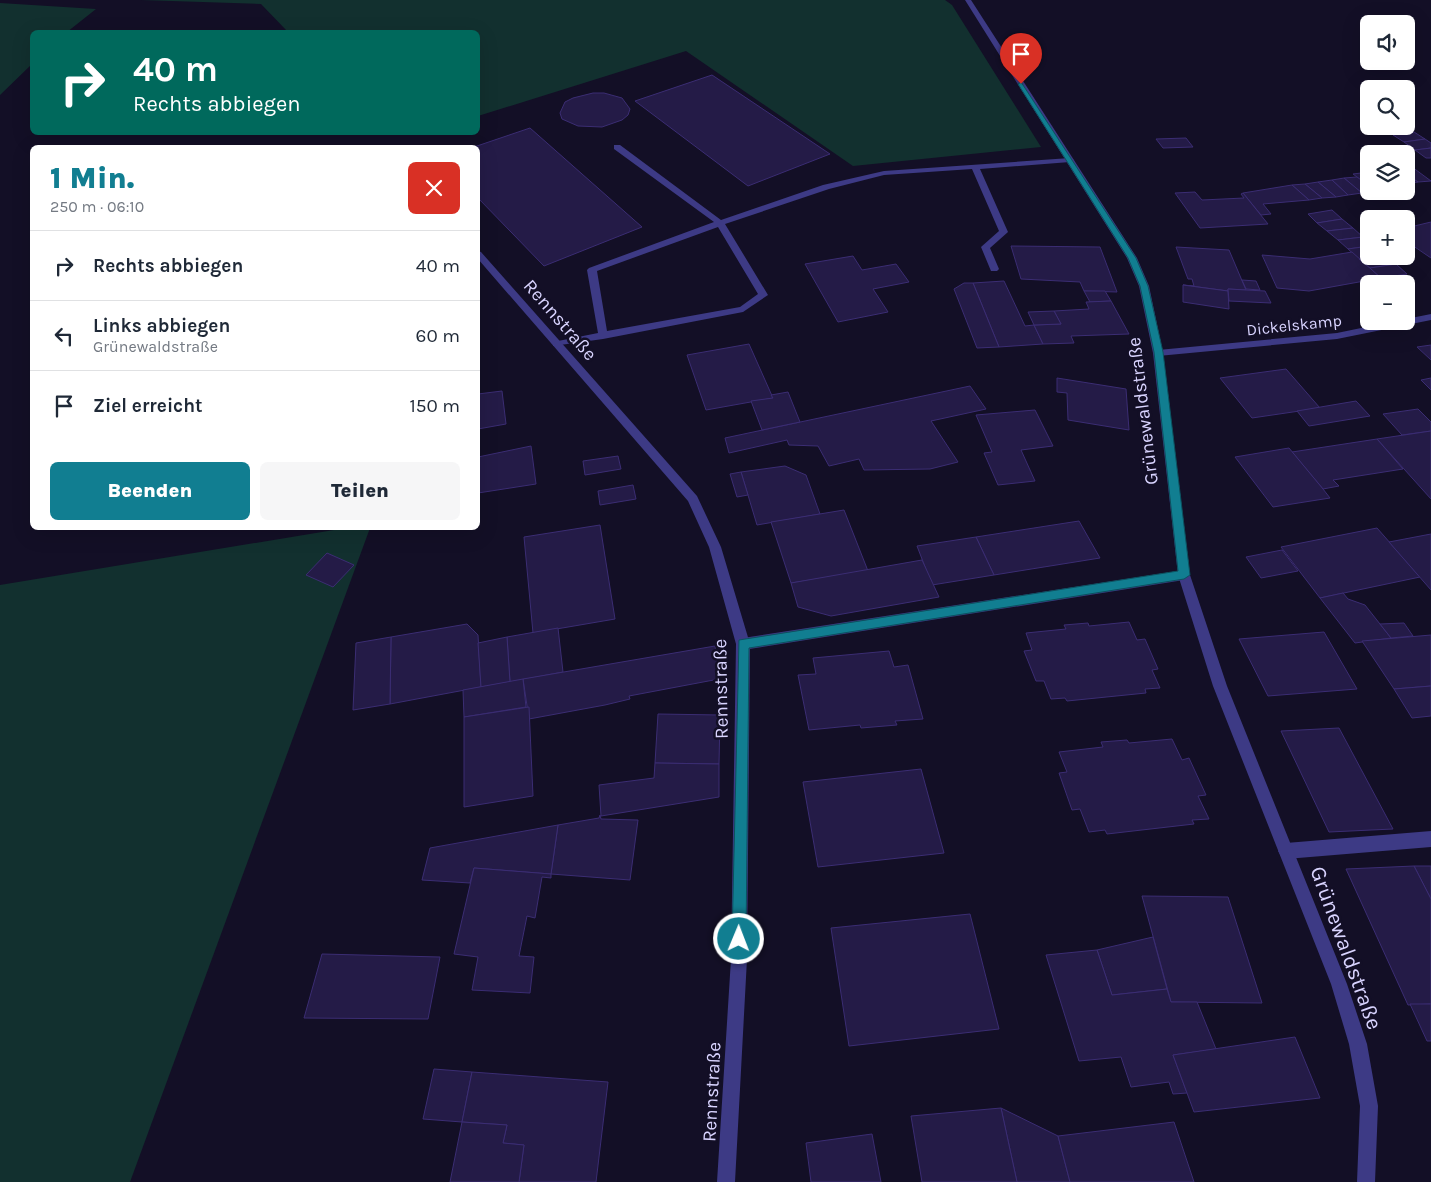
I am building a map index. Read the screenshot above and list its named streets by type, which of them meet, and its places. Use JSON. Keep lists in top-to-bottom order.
{
  "streets": {
    "street": ["Rennstraße", "Dickelskamp", "Grünewaldstraße"]
  },
  "crossings": [
    ["Dickelskamp", "Grünewaldstraße"]
  ],
  "page": {
    "map_buttons": ["+", "−"],
    "turn": ["40 m", "Rechts abbiegen"],
    "heading": ["1 Min.", "250 m · 06:10"],
    "list": [
      {
        "name": "Rechts abbiegen",
        "value": "40 m"
      },
      {
        "name": "Links abbiegen",
        "note": "Grünewaldstraße",
        "value": "60 m"
      },
      {
        "name": "Ziel erreicht",
        "value": "150 m"
      }
    ],
    "buttons": ["Beenden", "Teilen"]
  }
}
